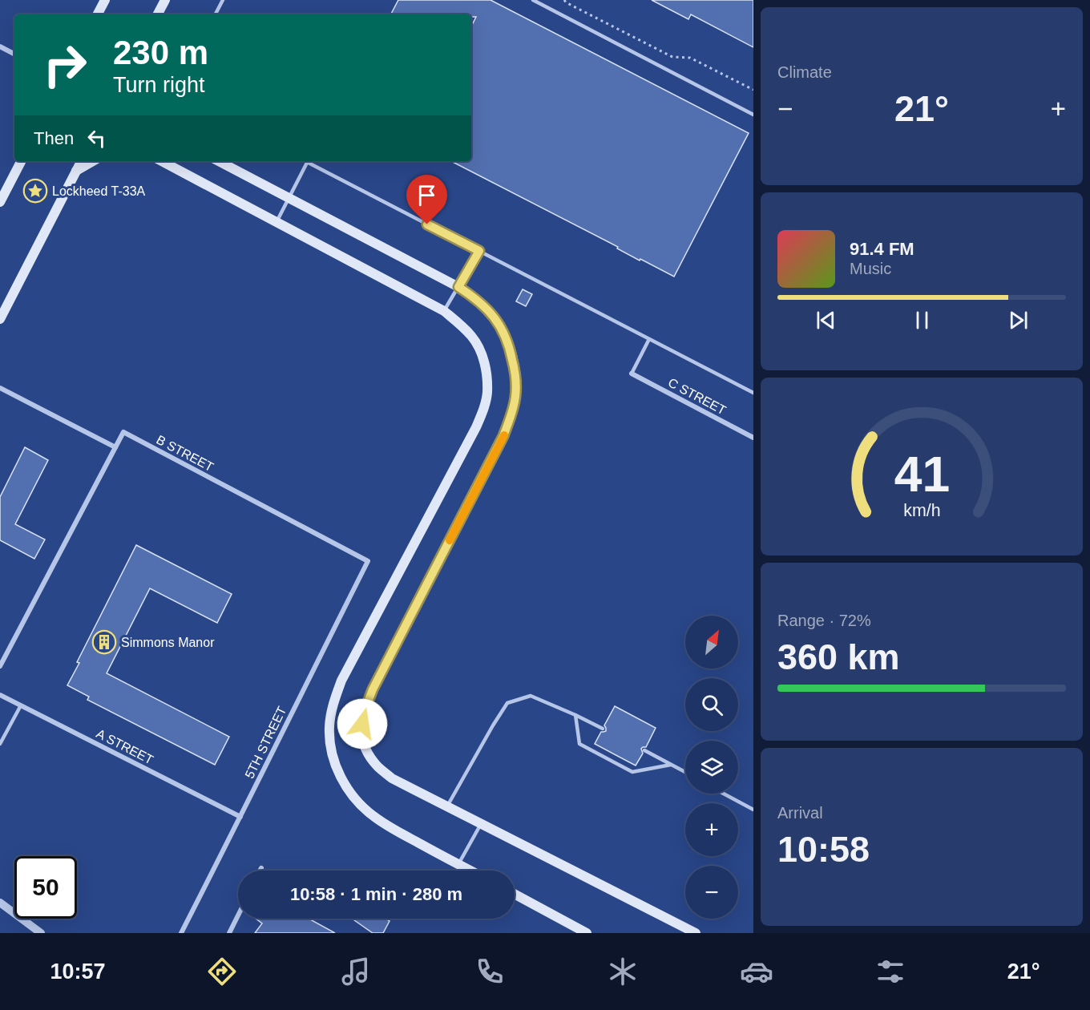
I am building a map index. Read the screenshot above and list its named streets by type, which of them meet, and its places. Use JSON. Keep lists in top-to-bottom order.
{
  "streets": {
    "street": [
      "C STREET",
      "B STREET",
      "5TH STREET",
      "A STREET"
    ]
  },
  "crossings": [
    ["B STREET", "5TH STREET"],
    ["5TH STREET", "A STREET"]
  ],
  "places": {
    "place": ["Lockheed T-33A"],
    "building": ["Simmons Manor"]
  },
  "north": "top right",
  "page": {
    "tile": [
      "Climate",
      ["Range · 72%", "360 km"],
      ["Arrival", "10:58"]
    ],
    "turn": ["230 m", "Turn right"],
    "heat": ["−", "21°", "+"],
    "then": "Then",
    "song": ["91.4 FM", "Music"],
    "map_buttons": ["+", "−"],
    "limit": "50",
    "trip": "10:58 · 1 min · 280 m",
    "tabs": ["10:57", "21°"],
    "gauge": ["41", "km/h"]
  }
}
